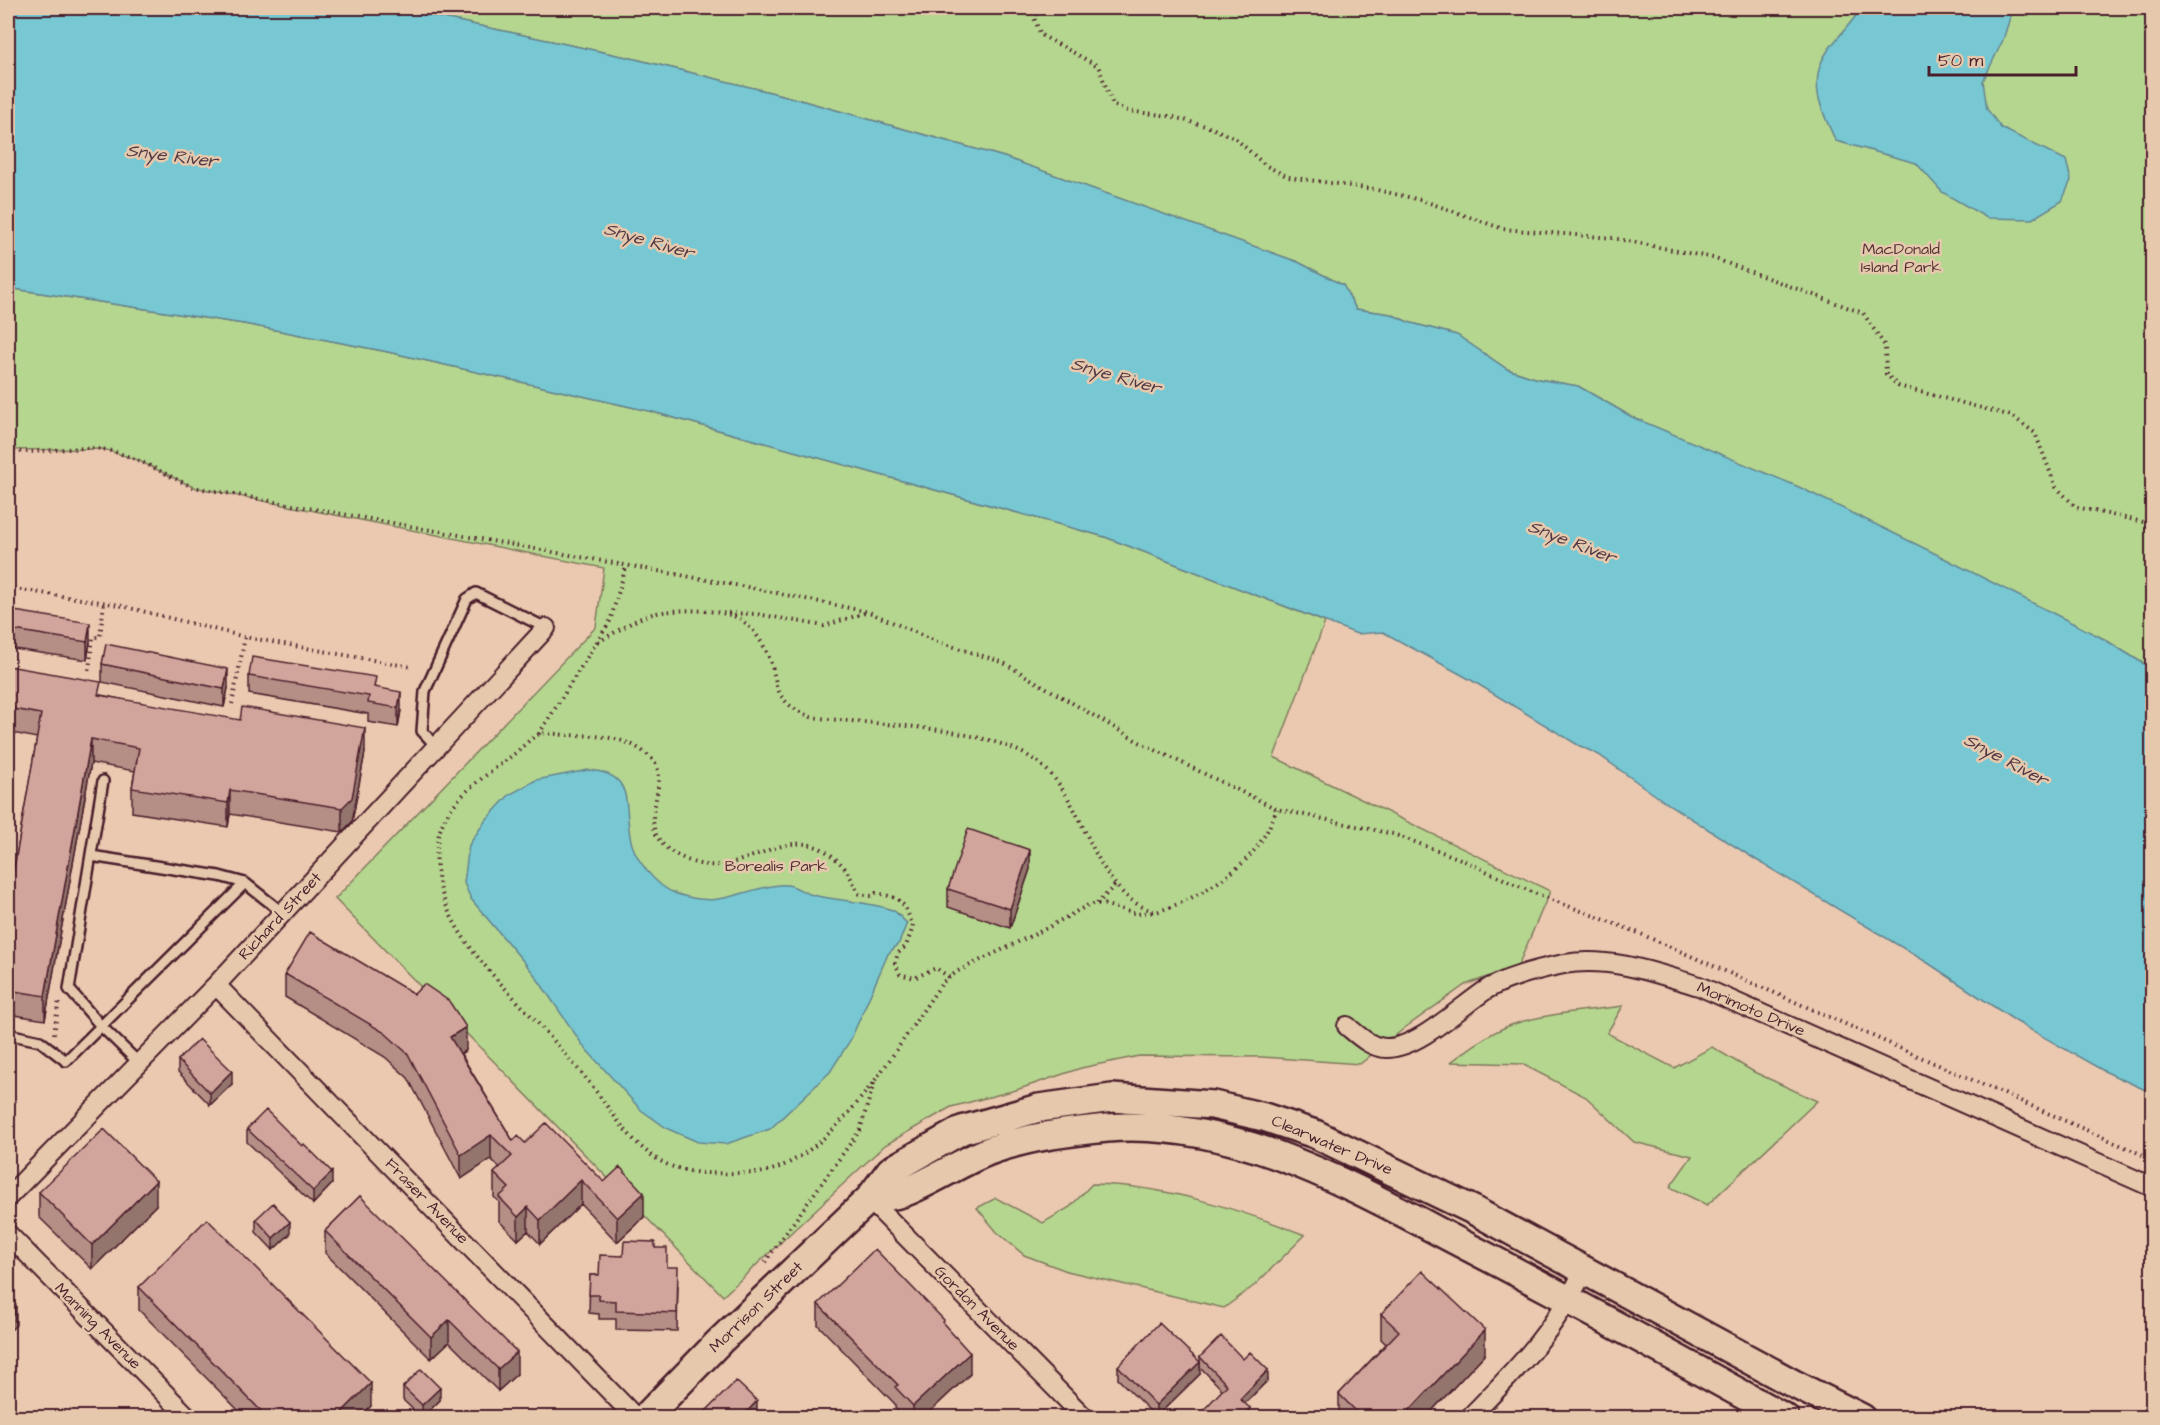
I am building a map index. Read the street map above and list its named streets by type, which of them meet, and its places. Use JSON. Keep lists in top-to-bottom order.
{
  "streets": {
    "main road": ["Clearwater Drive", "Morrison Street"],
    "street": [
      "Richard Street",
      "Morimoto Drive",
      "Fraser Avenue",
      "Gordon Avenue",
      "Manning Avenue"
    ]
  },
  "crossings": [
    ["Richard Street", "Fraser Avenue"],
    ["Clearwater Drive", "Morrison Street"],
    ["Clearwater Drive", "Gordon Avenue"],
    ["Morrison Street", "Gordon Avenue"]
  ],
  "water": ["Snye River"],
  "parks": ["MacDonald Island Park", "Borealis Park"],
  "scale_bar": "50 m"
}
